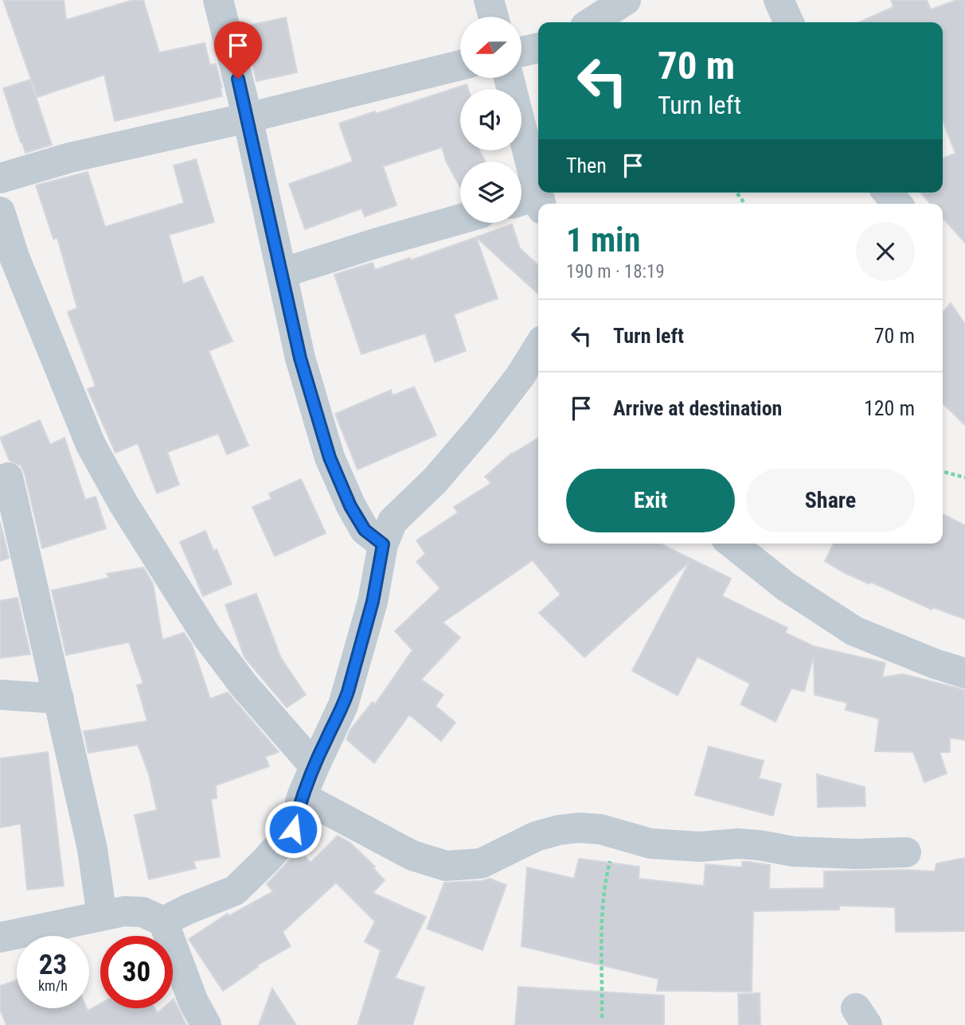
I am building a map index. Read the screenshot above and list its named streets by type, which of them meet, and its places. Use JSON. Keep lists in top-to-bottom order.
{
  "north": "left",
  "page": {
    "turn": ["70 m", "Turn left"],
    "then": "Then",
    "heading": ["1 min", "190 m · 18:19"],
    "list": [
      {
        "name": "Turn left",
        "value": "70 m"
      },
      {
        "name": "Arrive at destination",
        "value": "120 m"
      }
    ],
    "buttons": ["Exit", "Share"],
    "speed": "23 km/h",
    "limit": "30"
  }
}
